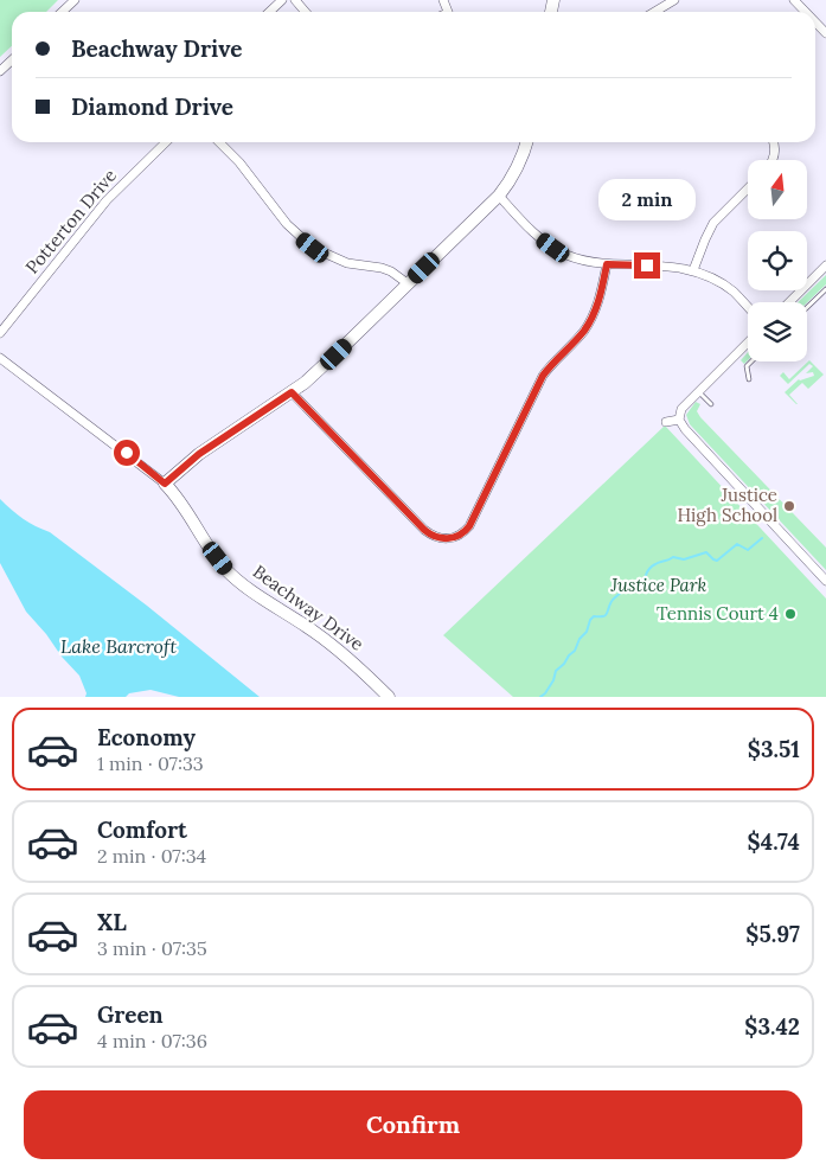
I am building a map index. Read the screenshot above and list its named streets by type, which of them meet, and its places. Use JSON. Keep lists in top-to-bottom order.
{
  "streets": {
    "street": ["Potterton Drive", "Beachway Drive"]
  },
  "water": ["Lake Barcroft"],
  "parks": ["Justice Park"],
  "places": ["Justice High School", "Tennis Court 4"],
  "north": "top",
  "page": {
    "banner": ["Beachway Drive", "Diamond Drive"],
    "bubble": "2 min",
    "list": [
      {
        "name": "Economy",
        "note": "1 min · 07:33",
        "value": "$3.51"
      },
      {
        "name": "Comfort",
        "note": "2 min · 07:34",
        "value": "$4.74"
      },
      {
        "name": "XL",
        "note": "3 min · 07:35",
        "value": "$5.97"
      },
      {
        "name": "Green",
        "note": "4 min · 07:36",
        "value": "$3.42"
      }
    ],
    "buttons": "Confirm"
  }
}
